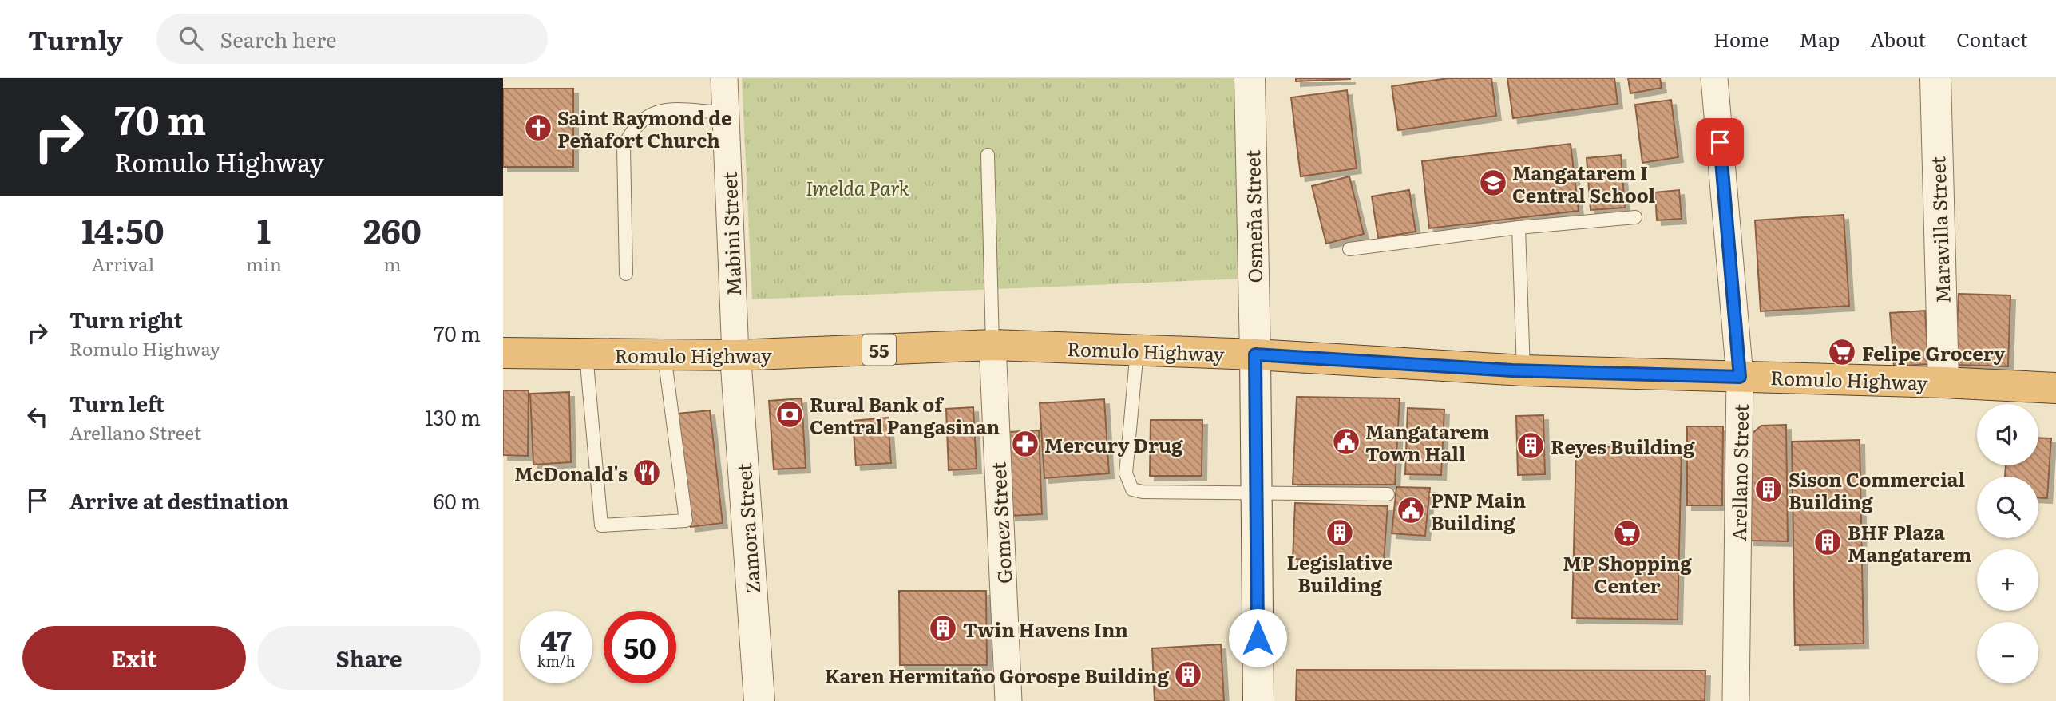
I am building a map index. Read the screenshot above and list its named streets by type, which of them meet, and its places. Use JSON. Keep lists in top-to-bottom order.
{
  "streets": {
    "highway": ["55", "Romulo Highway"],
    "street": [
      "Osmeña Street",
      "Maravilla Street",
      "Mabini Street",
      "Arellano Street",
      "Gomez Street",
      "Zamora Street"
    ]
  },
  "crossings": [
    ["Osmeña Street", "Romulo Highway"],
    ["Maravilla Street", "Romulo Highway"],
    ["Mabini Street", "Romulo Highway"],
    ["Mabini Street", "Zamora Street"],
    ["Romulo Highway", "Arellano Street"],
    ["Romulo Highway", "Gomez Street"],
    ["Romulo Highway", "Zamora Street"]
  ],
  "parks": ["Imelda Park"],
  "places": {
    "church": ["Saint Raymond de Peñafort Church"],
    "school or university": ["Mangatarem I Central School"],
    "supermarket": ["Felipe Grocery", "MP Shopping Center"],
    "bank": ["Rural Bank of Central Pangasinan"],
    "public building": ["Mangatarem Town Hall", "PNP Main Building"],
    "pharmacy": ["Mercury Drug"],
    "building": [
      "Reyes Building",
      "Sison Commercial Building",
      "Legislative Building",
      "BHF Plaza Mangatarem",
      "Twin Havens Inn",
      "Karen Hermitaño Gorospe Building"
    ],
    "restaurant": ["McDonald's"]
  },
  "page": {
    "header": "Turnly",
    "search": "Search here",
    "nav": [
      "Home",
      "Map",
      "About",
      "Contact"
    ],
    "turn": ["70 m", "Romulo Highway"],
    "eta": [
      "14:50",
      "Arrival",
      "1",
      "min",
      "260",
      "m"
    ],
    "list": [
      {
        "name": "Turn right",
        "note": "Romulo Highway",
        "value": "70 m"
      },
      {
        "name": "Turn left",
        "note": "Arellano Street",
        "value": "130 m"
      },
      {
        "name": "Arrive at destination",
        "value": "60 m"
      }
    ],
    "map_buttons": ["+", "−"],
    "speed": "47 km/h",
    "limit": "50",
    "buttons": ["Exit", "Share"]
  }
}
